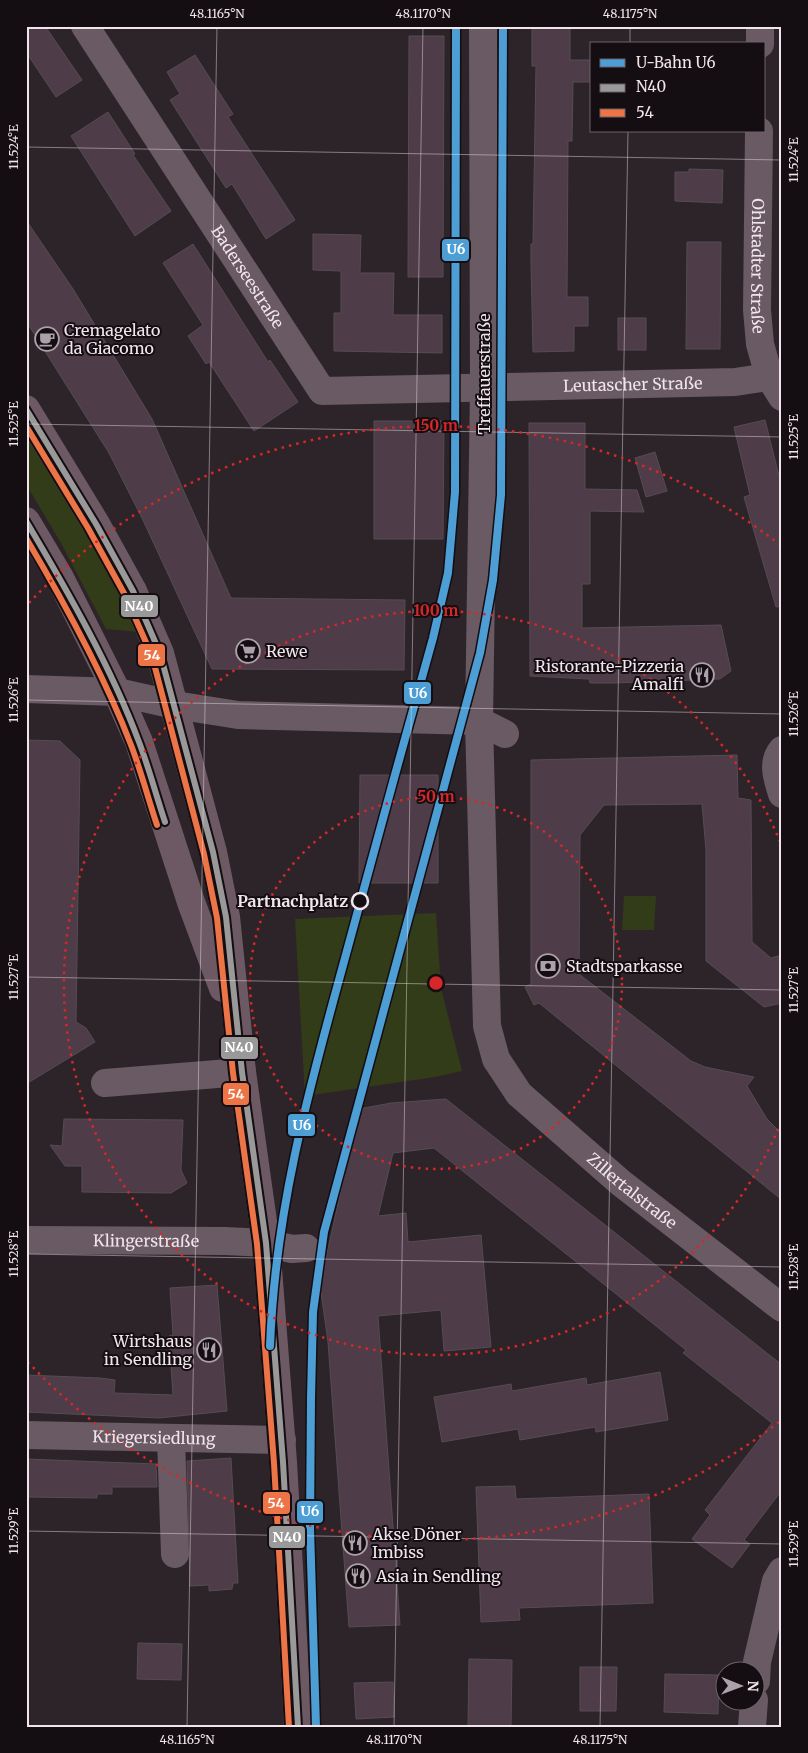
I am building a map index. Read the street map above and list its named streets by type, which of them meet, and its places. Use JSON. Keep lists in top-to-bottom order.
{
  "streets": {
    "street": [
      "Ohlstadter Straße",
      "Baderseestraße",
      "Treffauerstraße",
      "Leutascher Straße",
      "Zillertalstraße",
      "Klingerstraße",
      "Kriegersiedlung"
    ]
  },
  "crossings": [
    ["Ohlstadter Straße", "Leutascher Straße"],
    ["Baderseestraße", "Treffauerstraße"],
    ["Baderseestraße", "Leutascher Straße"],
    ["Treffauerstraße", "Leutascher Straße"],
    ["Treffauerstraße", "Zillertalstraße"]
  ],
  "places": {
    "cafe": ["Cremagelato da Giacomo"],
    "supermarket": ["Rewe"],
    "restaurant": [
      "Ristorante-Pizzeria Amalfi",
      "Wirtshaus in Sendling",
      "Akse Döner Imbiss",
      "Asia in Sendling"
    ],
    "other": ["Partnachplatz"],
    "bank": ["Stadtsparkasse"]
  },
  "lines": ["metro line U6", "transit line N40", "transit line 54"],
  "legend": ["U-Bahn U6", "N40", "54"],
  "north": "right",
  "coordinates": [
    "48.1165°N",
    "48.1170°N",
    "48.1175°N",
    "11.524°E",
    "11.525°E",
    "11.526°E",
    "11.527°E",
    "11.528°E",
    "11.529°E"
  ],
  "rings": ["150 m", "100 m", "50 m"]
}
